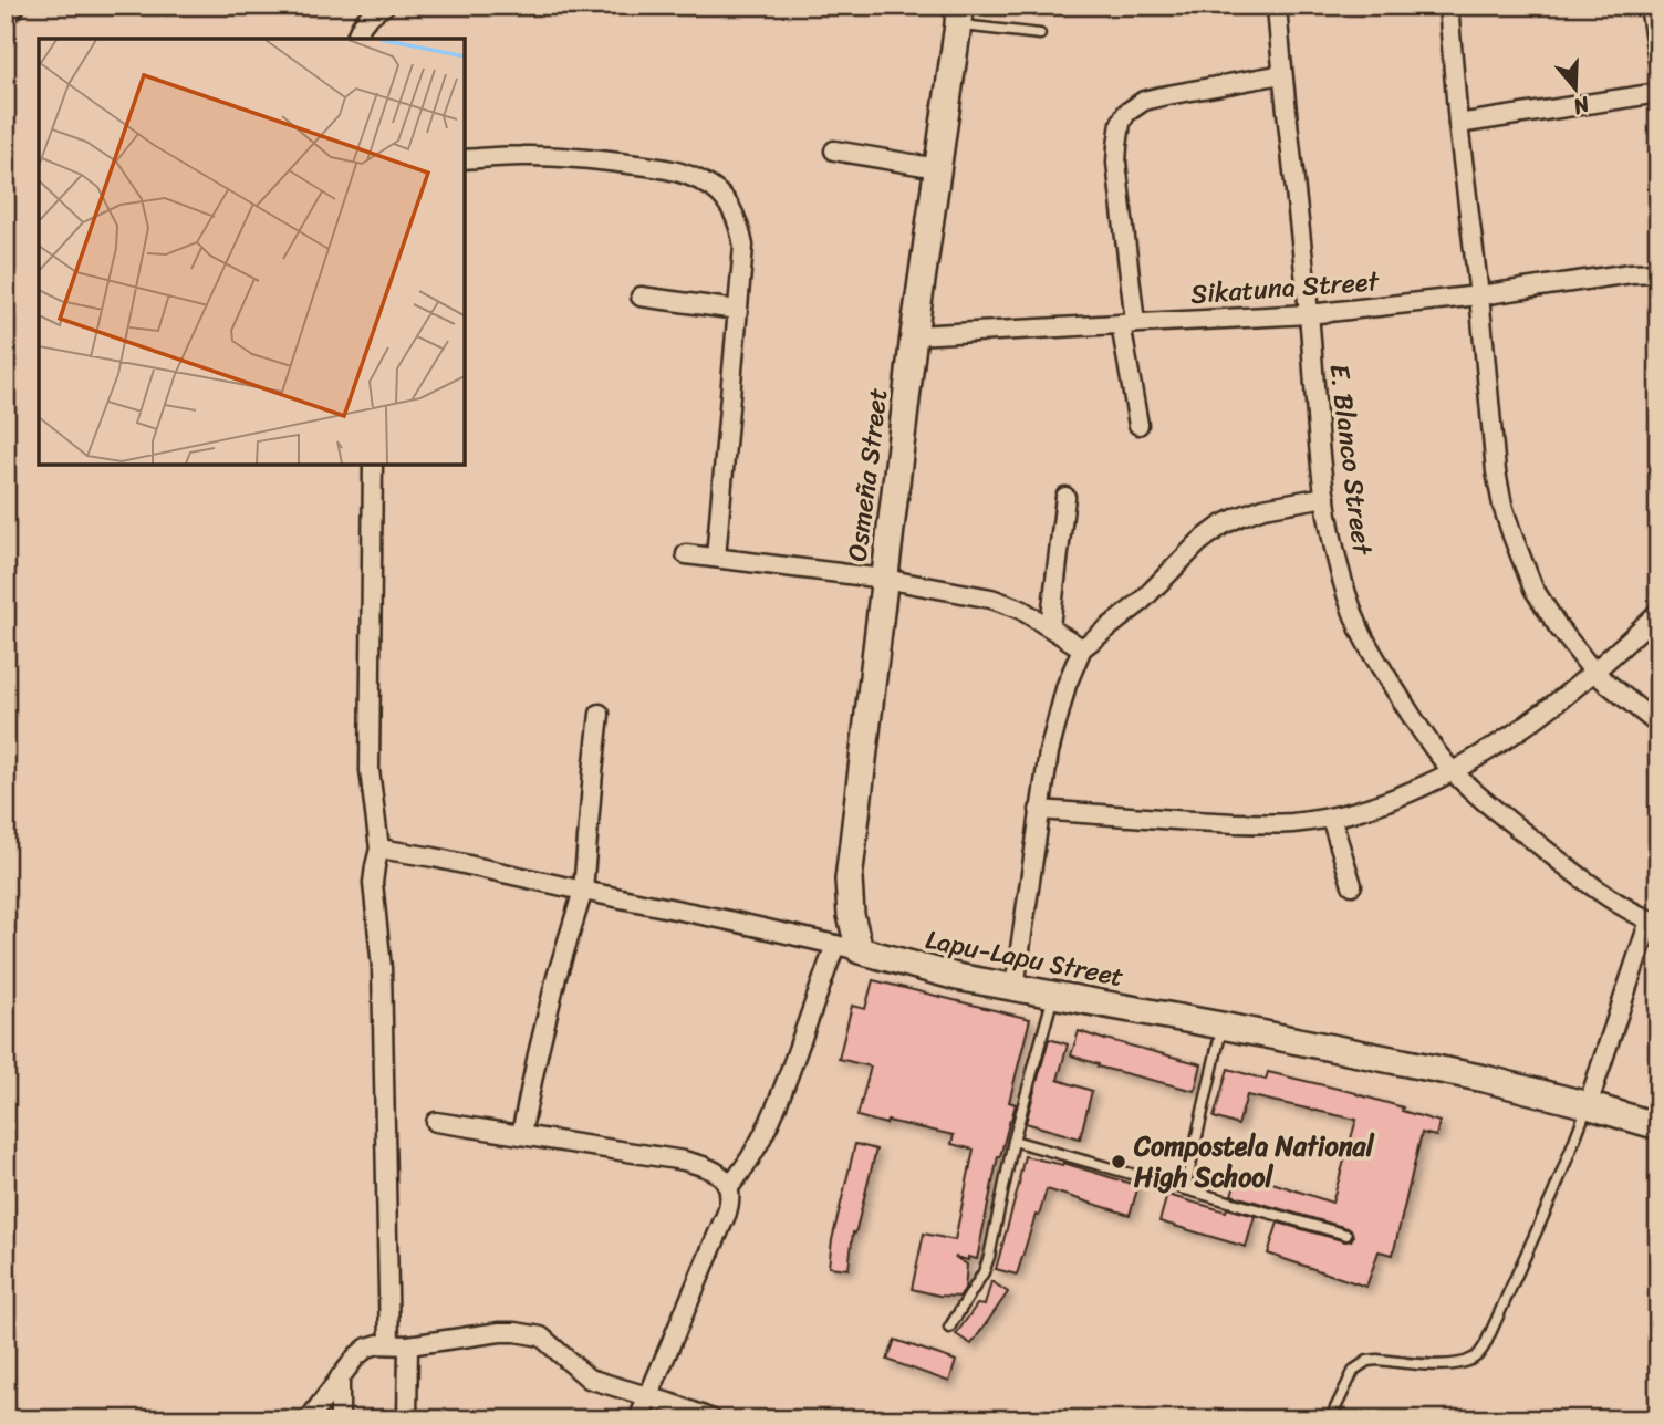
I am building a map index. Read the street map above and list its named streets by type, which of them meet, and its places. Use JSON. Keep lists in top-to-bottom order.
{
  "streets": {
    "street": [
      "Sikatuna Street",
      "E. Blanco Street",
      "Osmeña Street",
      "Lapu-Lapu Street"
    ]
  },
  "crossings": [
    ["Sikatuna Street", "E. Blanco Street"],
    ["Sikatuna Street", "Osmeña Street"],
    ["Osmeña Street", "Lapu-Lapu Street"]
  ],
  "places": ["Compostela National High School"],
  "north": "bottom"
}
